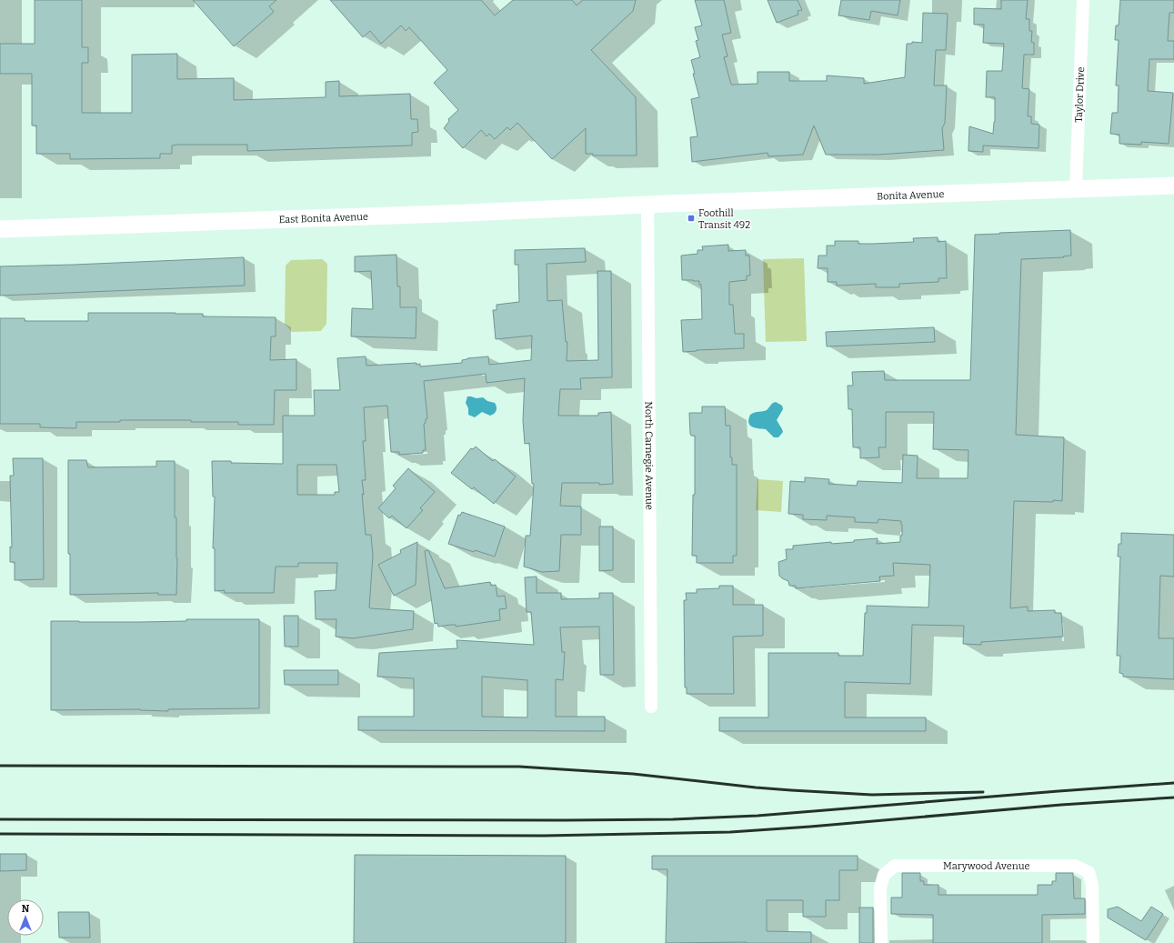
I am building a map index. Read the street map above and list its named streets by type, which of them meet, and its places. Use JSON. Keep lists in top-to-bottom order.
{
  "streets": {
    "main road": ["Bonita Avenue", "East Bonita Avenue"],
    "street": ["Taylor Drive", "North Carnegie Avenue", "Marywood Avenue"]
  },
  "crossings": [
    ["Taylor Drive", "Bonita Avenue"],
    ["Bonita Avenue", "East Bonita Avenue"],
    ["Bonita Avenue", "North Carnegie Avenue"],
    ["East Bonita Avenue", "North Carnegie Avenue"]
  ],
  "places": {
    "transit": ["Foothill Transit 492"]
  },
  "north": "top"
}
